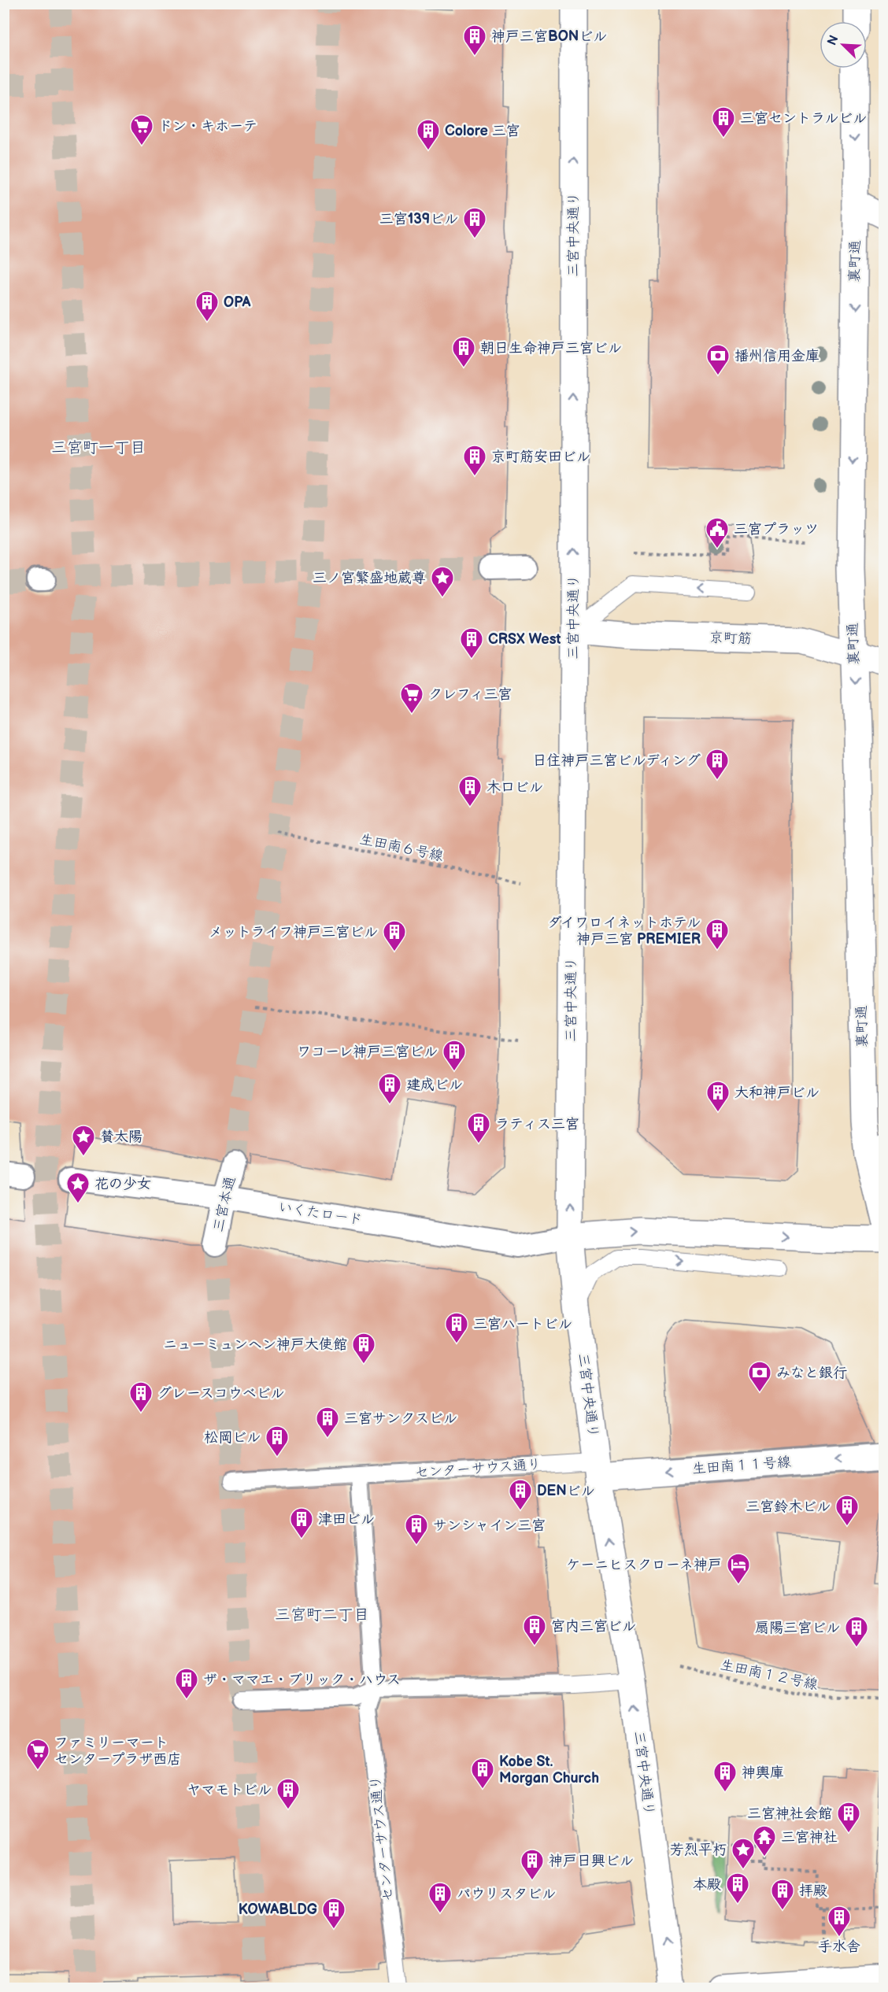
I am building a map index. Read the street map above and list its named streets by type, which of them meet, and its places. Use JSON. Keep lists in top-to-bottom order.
{
  "streets": {
    "street": [
      "三宮中央通り",
      "裏町通",
      "京町筋",
      "三宮本通",
      "いくたロード",
      "生田南１１号線"
    ],
    "lane": ["センターサウス通り"],
    "path": ["生田南６号線", "生田南１２号線"]
  },
  "crossings": [
    ["三宮中央通り", "京町筋"],
    ["三宮中央通り", "いくたロード"],
    ["三宮中央通り", "生田南１１号線"],
    ["三宮中央通り", "センターサウス通り"],
    ["裏町通", "京町筋"],
    ["三宮本通", "いくたロード"],
    ["生田南１１号線", "センターサウス通り"]
  ],
  "one_way": ["三宮中央通り", "裏町通"],
  "districts": ["三宮町一丁目", "三宮町二丁目"],
  "places": {
    "building": [
      "神戸三宮BONビル",
      "三宮セントラルビル",
      "Colore 三宮",
      "三宮139ビル",
      "OPA",
      "朝日生命神戸三宮ビル",
      "京町筋安田ビル",
      "CRSX West",
      "日住神戸三宮ビルディング",
      "木口ビル",
      "ダイワロイネットホテル 神戸三宮 PREMIER",
      "メットライフ神戸三宮ビル",
      "ワコーレ神戸三宮ビル",
      "建成ビル",
      "大和神戸ビル",
      "ラティス三宮",
      "三宮ハートビル",
      "ニューミュンヘン神戸大使館",
      "グレースコウベビル",
      "三宮サンクスビル",
      "松岡ビル",
      "DENビル",
      "三宮鈴木ビル",
      "津田ビル",
      "サンシャイン三宮",
      "宮内三宮ビル",
      "扇陽三宮ビル",
      "ザ・ママエ・ブリック・ハウス",
      "Kobe St. Morgan Church",
      "神輿庫",
      "ヤマモトビル",
      "三宮神社会館",
      "神戸日興ビル",
      "本殿",
      "拝殿",
      "パウリスタビル",
      "KOWABLDG",
      "手水舎"
    ],
    "supermarket": ["ドン・キホーテ", "クレフィ三宮", "ファミリーマート センタープラザ西店"],
    "bank": ["播州信用金庫", "みなと銀行"],
    "public building": ["三宮プラッツ"],
    "place": [
      "三ノ宮繁盛地蔵尊",
      "賛太陽",
      "花の少女",
      "芳烈平朽"
    ],
    "hotel": ["ケーニヒスクローネ神戸"],
    "temple": ["三宮神社"]
  },
  "north": "top left"
}
